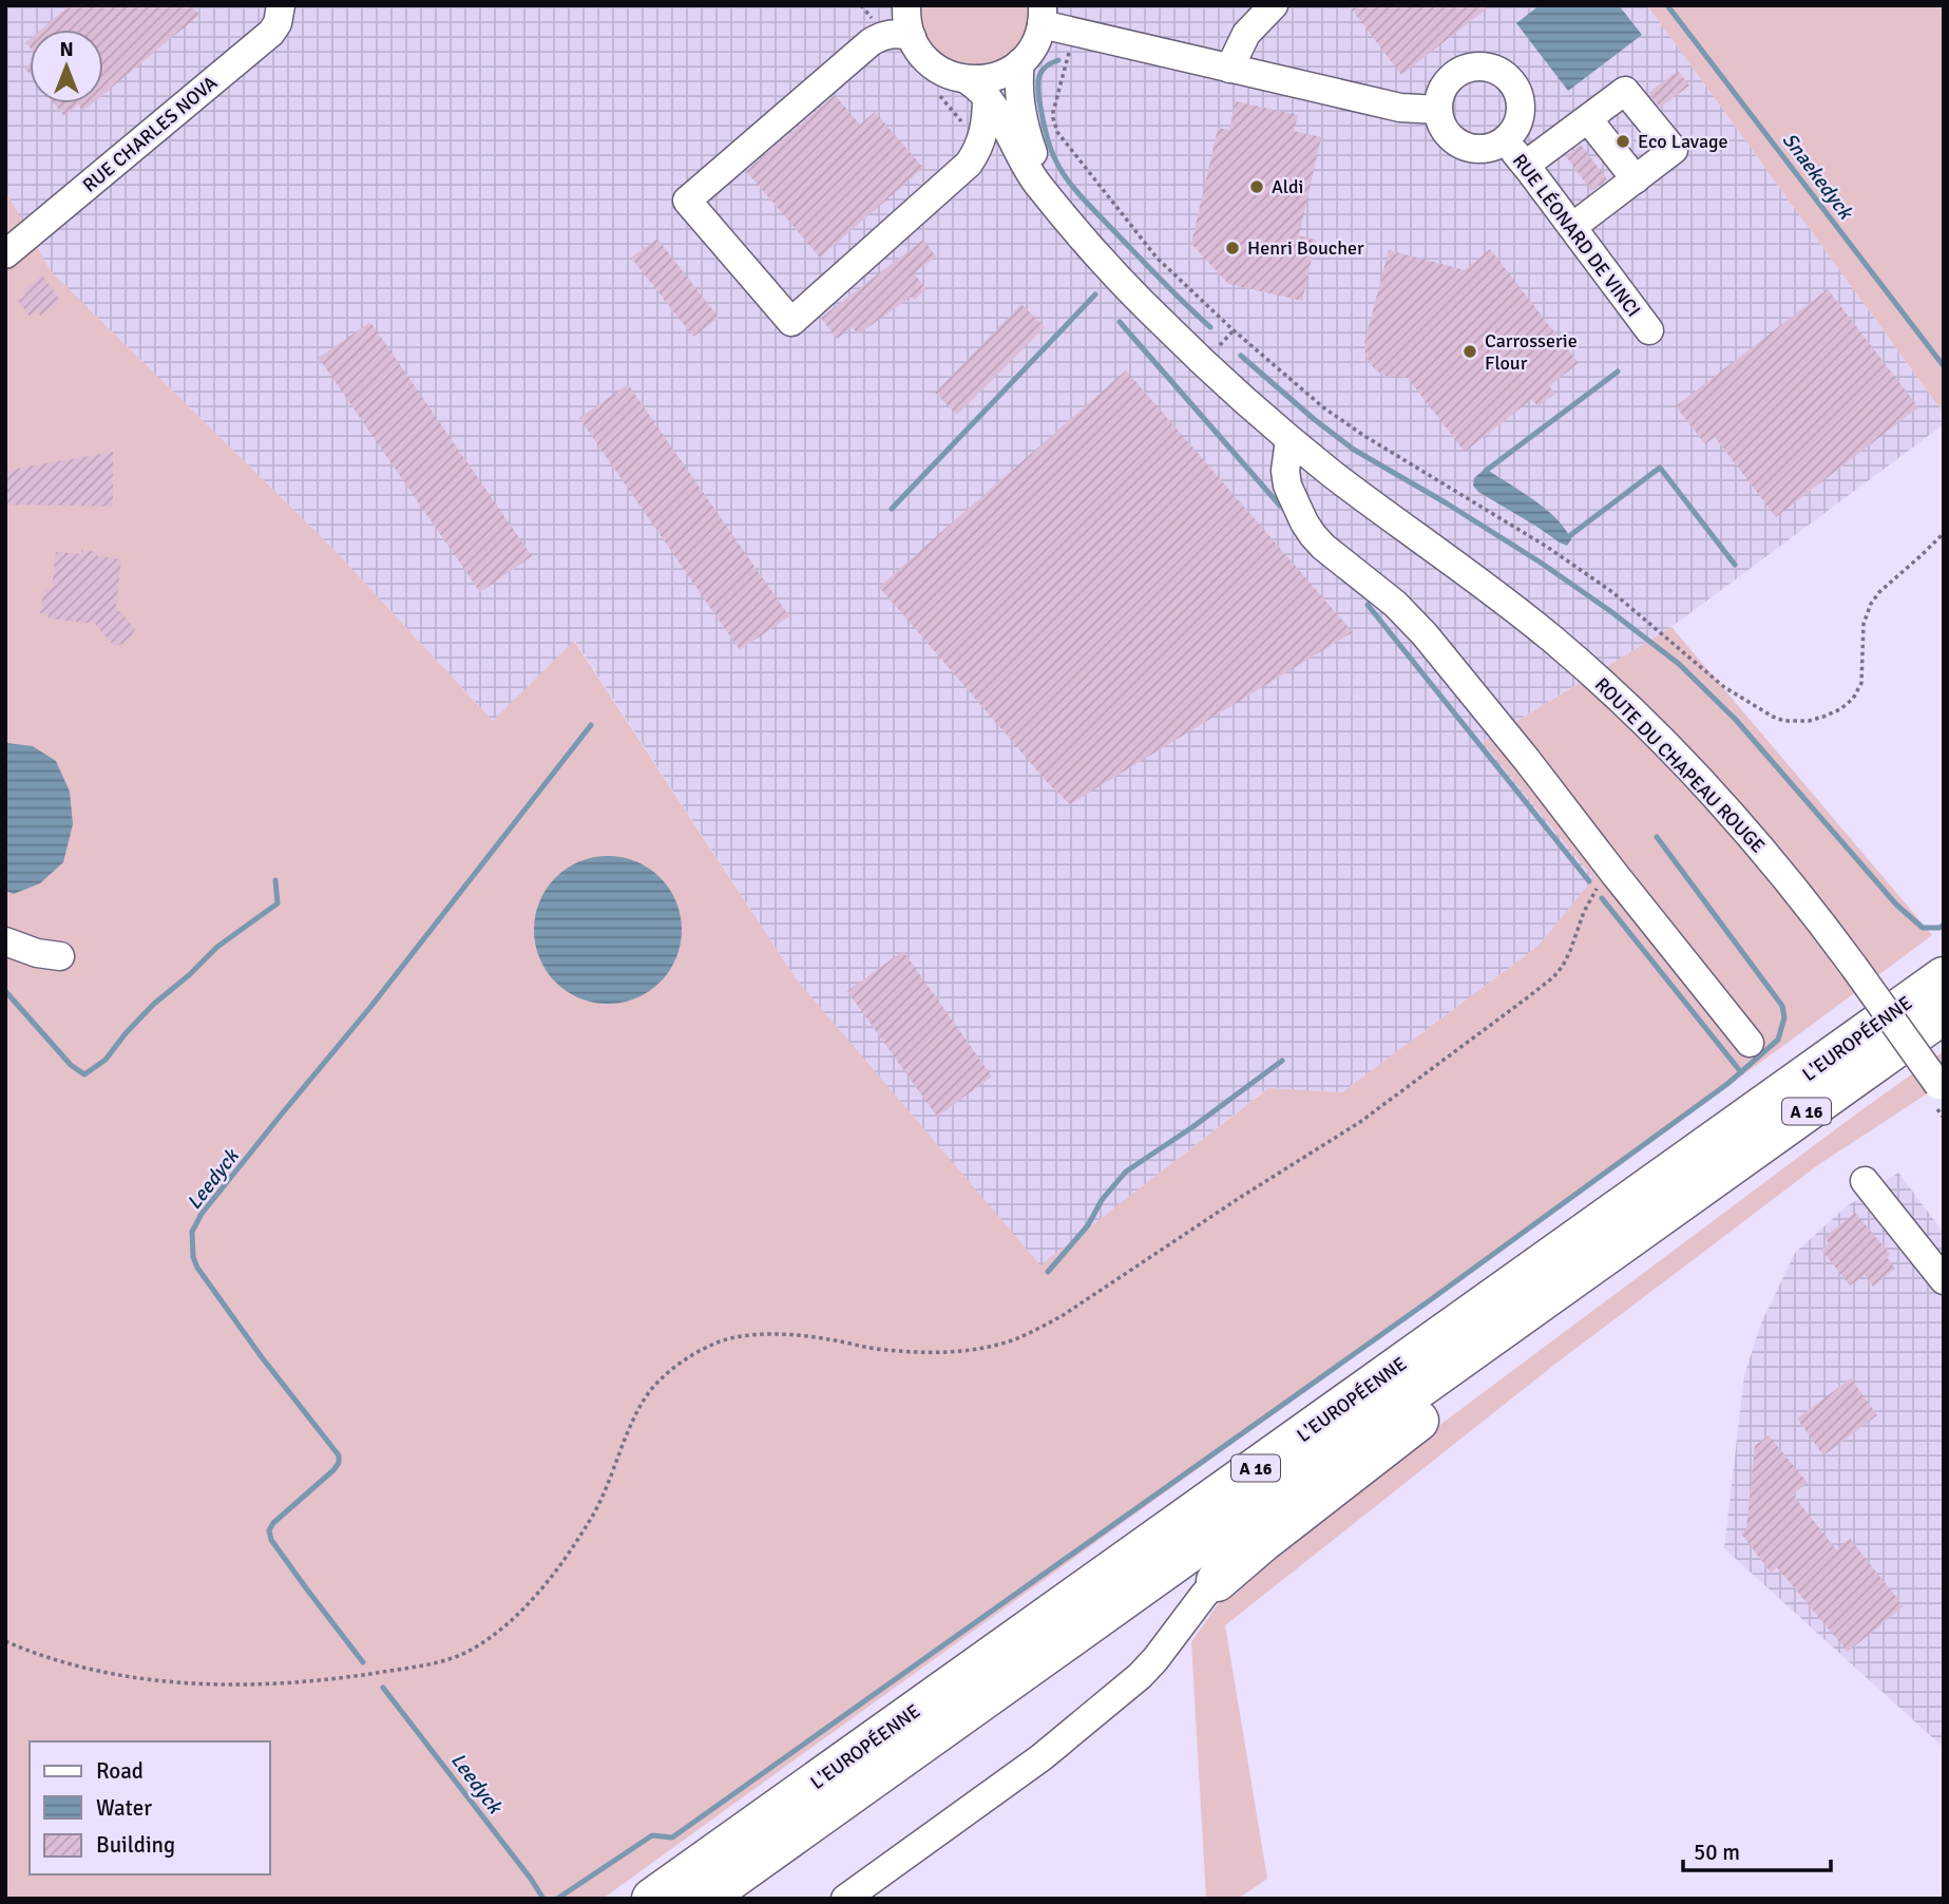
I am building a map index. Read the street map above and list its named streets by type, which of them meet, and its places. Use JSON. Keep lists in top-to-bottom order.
{
  "streets": {
    "highway": ["L'EUROPÉENNE", "A 16"],
    "street": ["RUE CHARLES NOVA", "RUE LÉONARD DE VINCI", "ROUTE DU CHAPEAU ROUGE"]
  },
  "water": ["Snaekedyck", "Leedyck"],
  "places": [
    "Eco Lavage",
    "Aldi",
    "Henri Boucher",
    "Carrosserie Flour"
  ],
  "legend": ["Road", "Water", "Building"],
  "scale_bar": "50 m",
  "north": "top"
}
